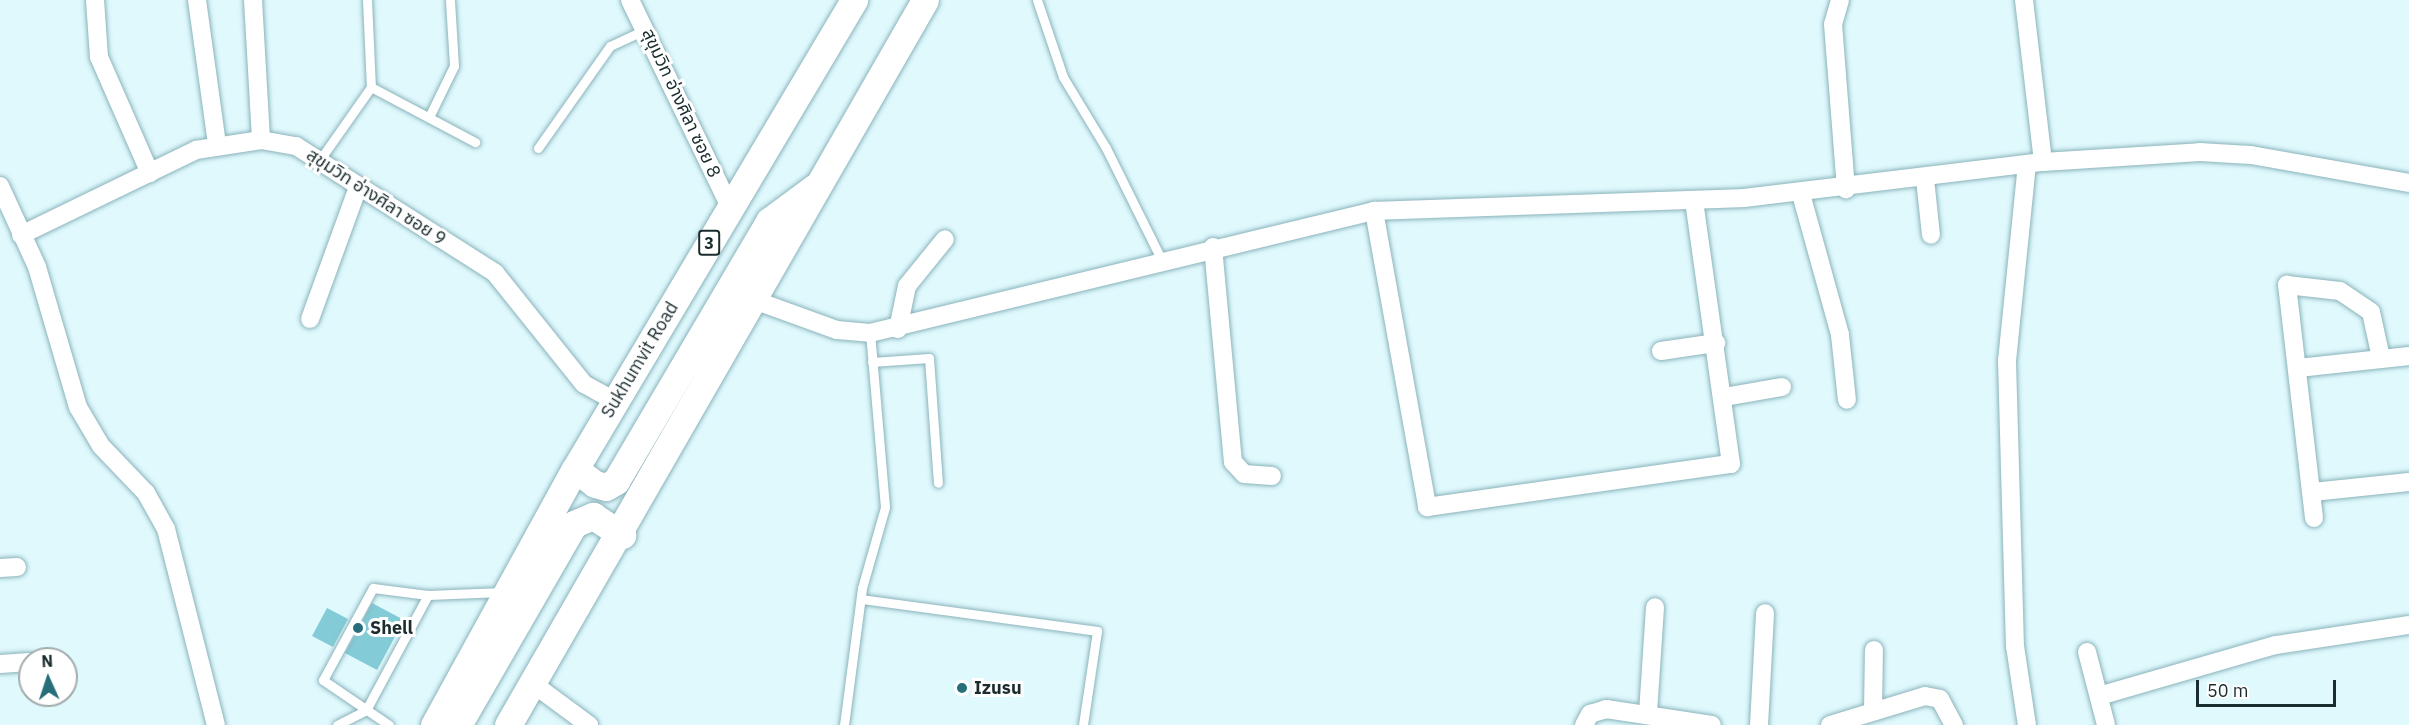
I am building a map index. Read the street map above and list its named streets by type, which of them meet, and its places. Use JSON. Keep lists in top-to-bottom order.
{
  "streets": {
    "main road": ["3", "Sukhumvit Road"],
    "street": ["สุขุมวิท อ่างศิลา ซอย 8", "สุขุมวิท อ่างศิลา ซอย 9"]
  },
  "crossings": [
    ["สุขุมวิท อ่างศิลา ซอย 8", "Sukhumvit Road"],
    ["สุขุมวิท อ่างศิลา ซอย 9", "Sukhumvit Road"]
  ],
  "places": ["Shell", "Izusu"],
  "scale_bar": "50 m",
  "north": "top"
}
